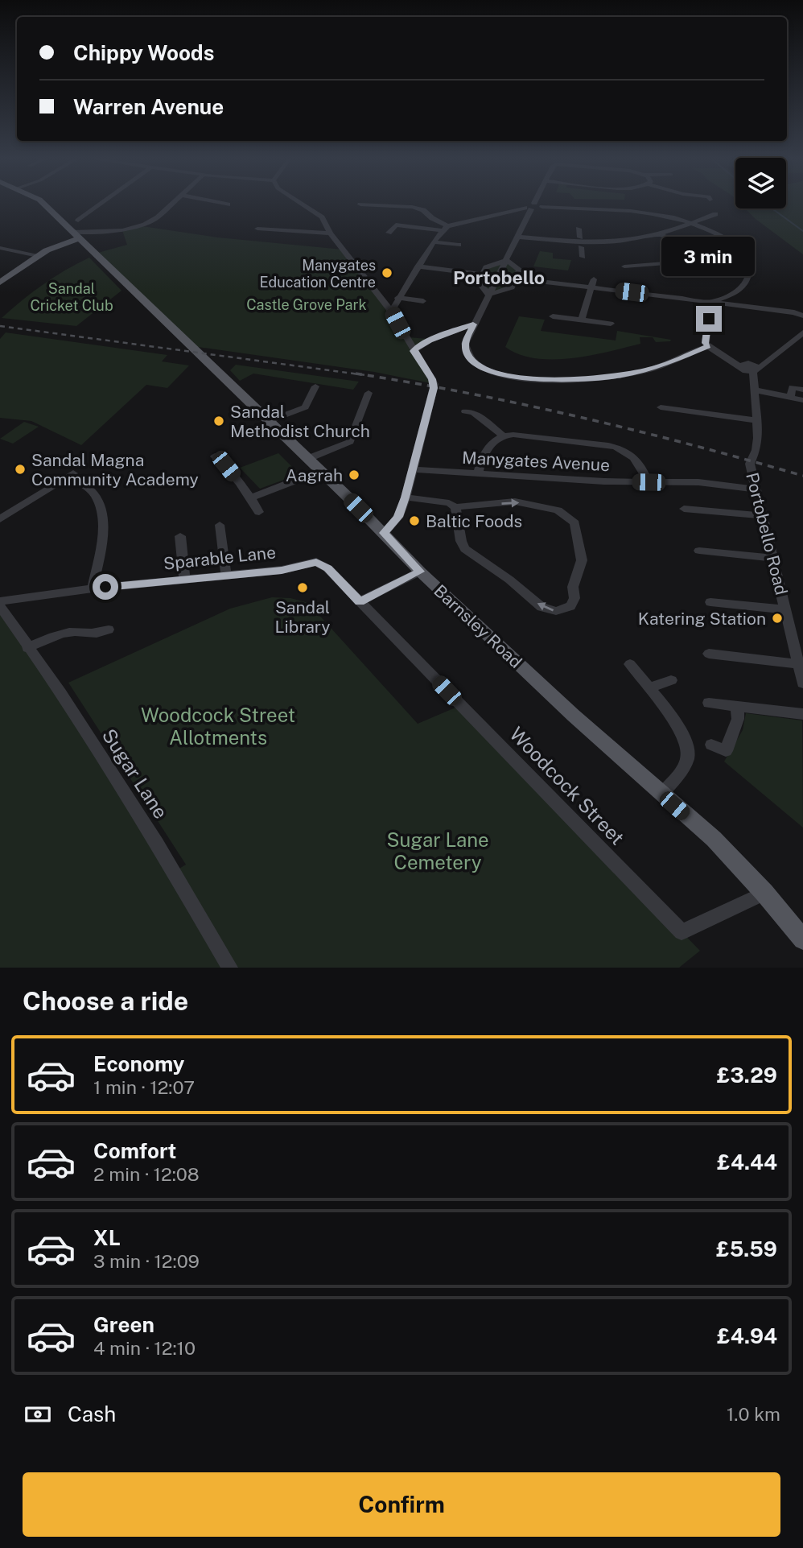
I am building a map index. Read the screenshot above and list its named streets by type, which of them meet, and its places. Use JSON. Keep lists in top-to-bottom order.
{
  "streets": {
    "main road": ["Barnsley Road"],
    "street": [
      "Manygates Avenue",
      "Portobello Road",
      "Sparable Lane",
      "Sugar Lane",
      "Woodcock Street"
    ]
  },
  "crossings": [
    ["Manygates Avenue", "Portobello Road"],
    ["Sparable Lane", "Woodcock Street"],
    ["Barnsley Road", "Woodcock Street"]
  ],
  "districts": ["Portobello"],
  "parks": [
    "Sandal Cricket Club",
    "Castle Grove Park",
    "Woodcock Street Allotments",
    "Sugar Lane Cemetery"
  ],
  "places": [
    "Manygates Education Centre",
    "Sandal Methodist Church",
    "Sandal Magna Community Academy",
    "Aagrah",
    "Baltic Foods",
    "Sandal Library",
    "Katering Station"
  ],
  "page": {
    "banner": ["Chippy Woods", "Warren Avenue"],
    "bubble": "3 min",
    "heading": "Choose a ride",
    "list": [
      {
        "name": "Economy",
        "note": "1 min · 12:07",
        "value": "£3.29"
      },
      {
        "name": "Comfort",
        "note": "2 min · 12:08",
        "value": "£4.44"
      },
      {
        "name": "XL",
        "note": "3 min · 12:09",
        "value": "£5.59"
      },
      {
        "name": "Green",
        "note": "4 min · 12:10",
        "value": "£4.94"
      }
    ],
    "pay": ["Cash", "1.0 km"],
    "buttons": "Confirm"
  }
}
